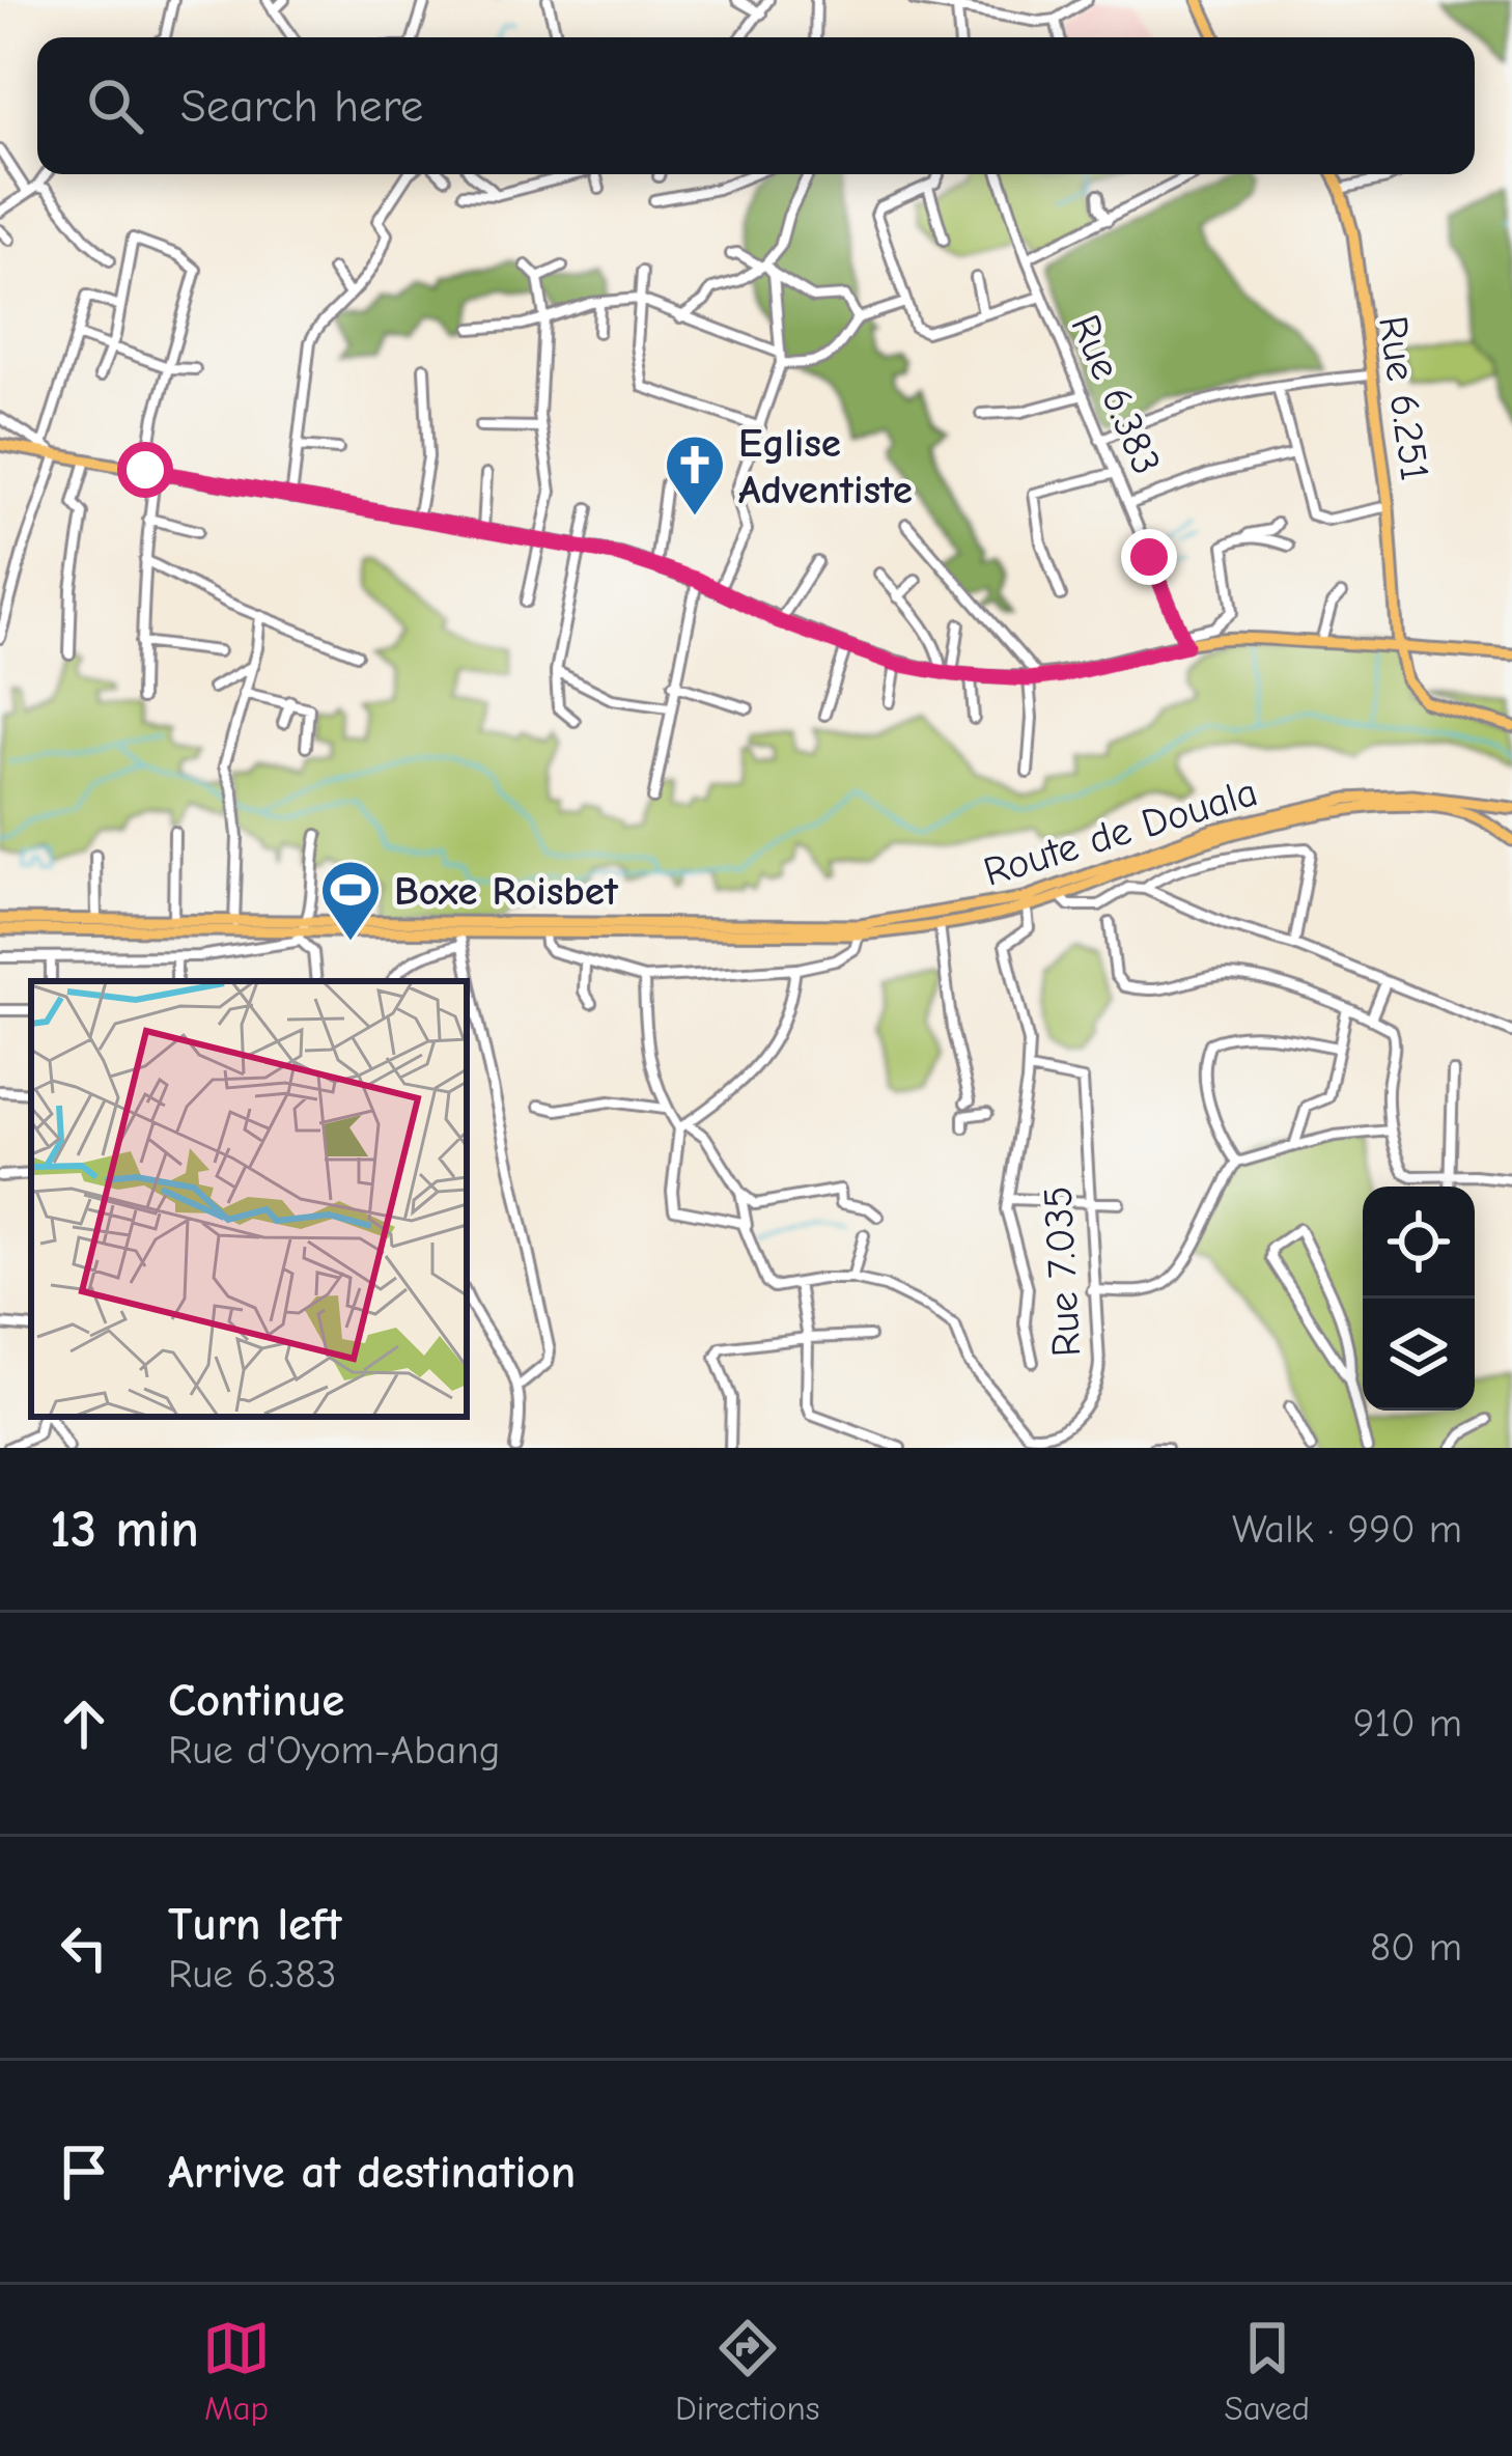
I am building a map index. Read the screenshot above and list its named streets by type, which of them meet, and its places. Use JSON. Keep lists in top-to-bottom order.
{
  "streets": {
    "main road": ["Rue 6.251", "Route de Douala"],
    "street": ["Rue 6.383", "Rue 7.035"]
  },
  "places": {
    "church": ["Eglise Adventiste"],
    "sports": ["Boxe Roisbet"]
  },
  "page": {
    "search": "Search here",
    "heading": ["13 min", "Walk · 990 m"],
    "list": [
      ["Continue", "Rue d'Oyom-Abang", "910 m"],
      ["Turn left", "Rue 6.383", "80 m"],
      "Arrive at destination"
    ],
    "nav": ["Map", "Directions", "Saved"]
  }
}
